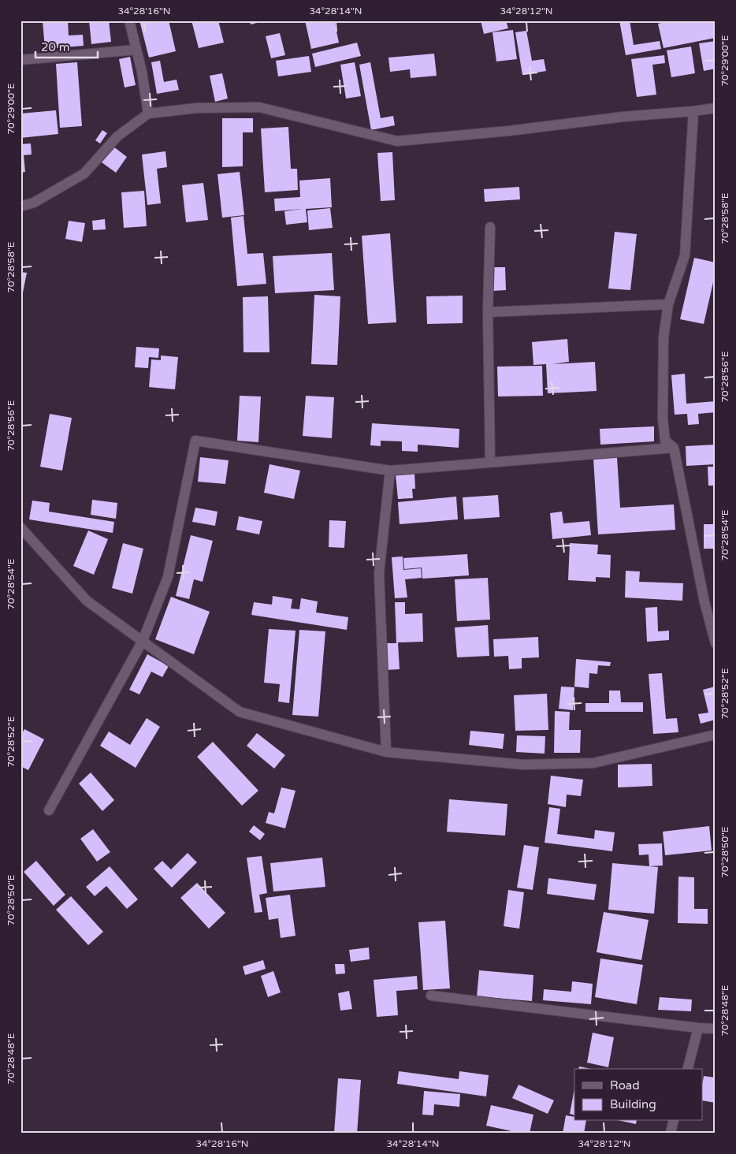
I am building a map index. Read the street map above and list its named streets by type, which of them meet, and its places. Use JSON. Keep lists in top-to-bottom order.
{
  "legend": ["Road", "Building"],
  "scale_bar": "20 m",
  "coordinates": [
    "34°28'16\"N",
    "34°28'14\"N",
    "34°28'12\"N",
    "70°29'00\"E",
    "70°28'58\"E",
    "70°28'56\"E",
    "70°28'54\"E",
    "70°28'52\"E",
    "70°28'50\"E",
    "70°28'48\"E"
  ]
}
